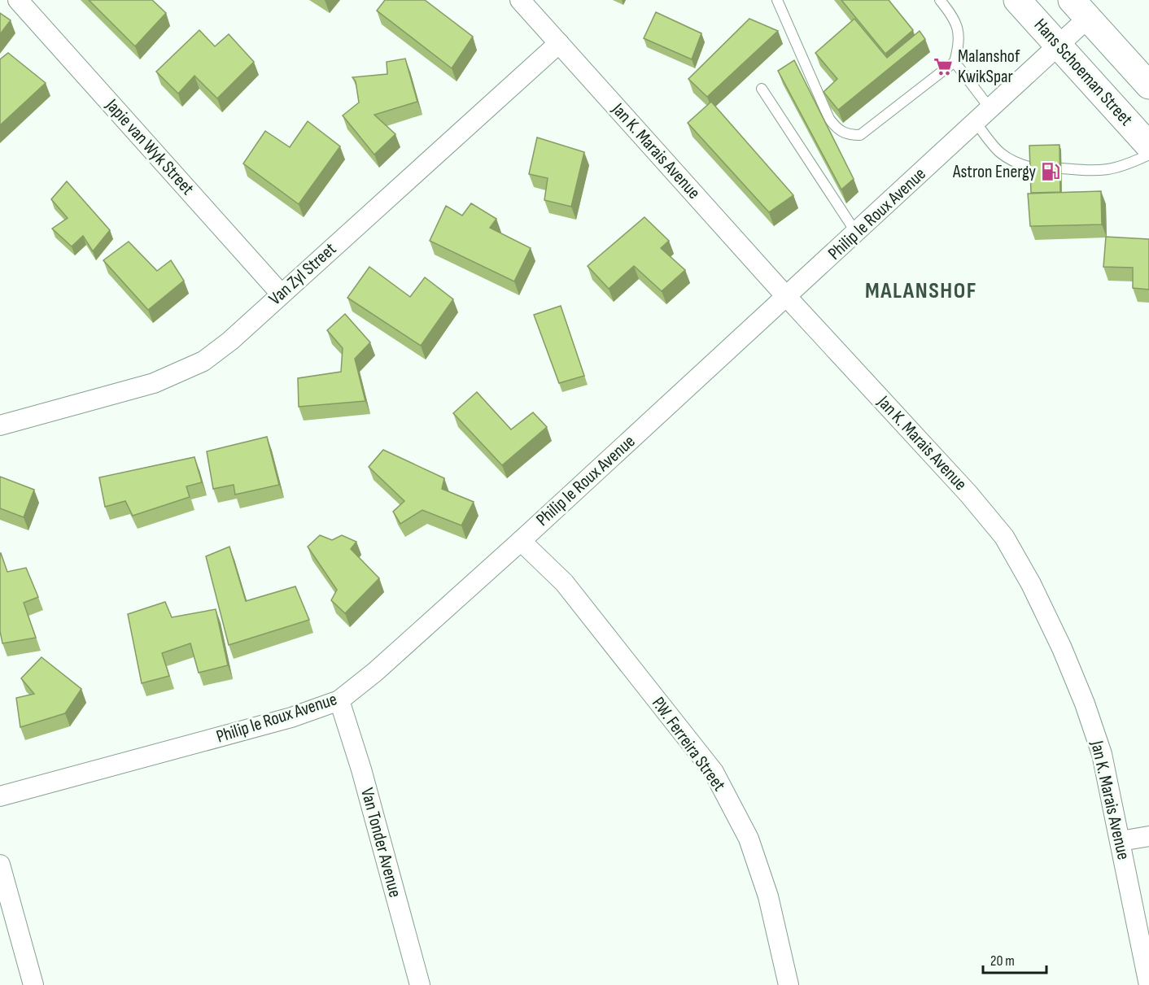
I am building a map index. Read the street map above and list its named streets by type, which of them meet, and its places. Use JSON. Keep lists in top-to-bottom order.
{
  "streets": {
    "main road": ["Hans Schoeman Street"],
    "street": [
      "Japie van Wyk Street",
      "Jan K. Marais Avenue",
      "Philip le Roux Avenue",
      "Van Zyl Street",
      "P.W. Ferreira Street",
      "Van Tonder Avenue"
    ]
  },
  "crossings": [
    ["Hans Schoeman Street", "Philip le Roux Avenue"],
    ["Japie van Wyk Street", "Van Zyl Street"],
    ["Jan K. Marais Avenue", "Philip le Roux Avenue"],
    ["Jan K. Marais Avenue", "Van Zyl Street"],
    ["Philip le Roux Avenue", "P.W. Ferreira Street"],
    ["Philip le Roux Avenue", "Van Tonder Avenue"]
  ],
  "districts": ["MALANSHOF"],
  "places": {
    "supermarket": ["Malanshof KwikSpar"],
    "fuel station": ["Astron Energy"]
  },
  "scale_bar": "20 m"
}
